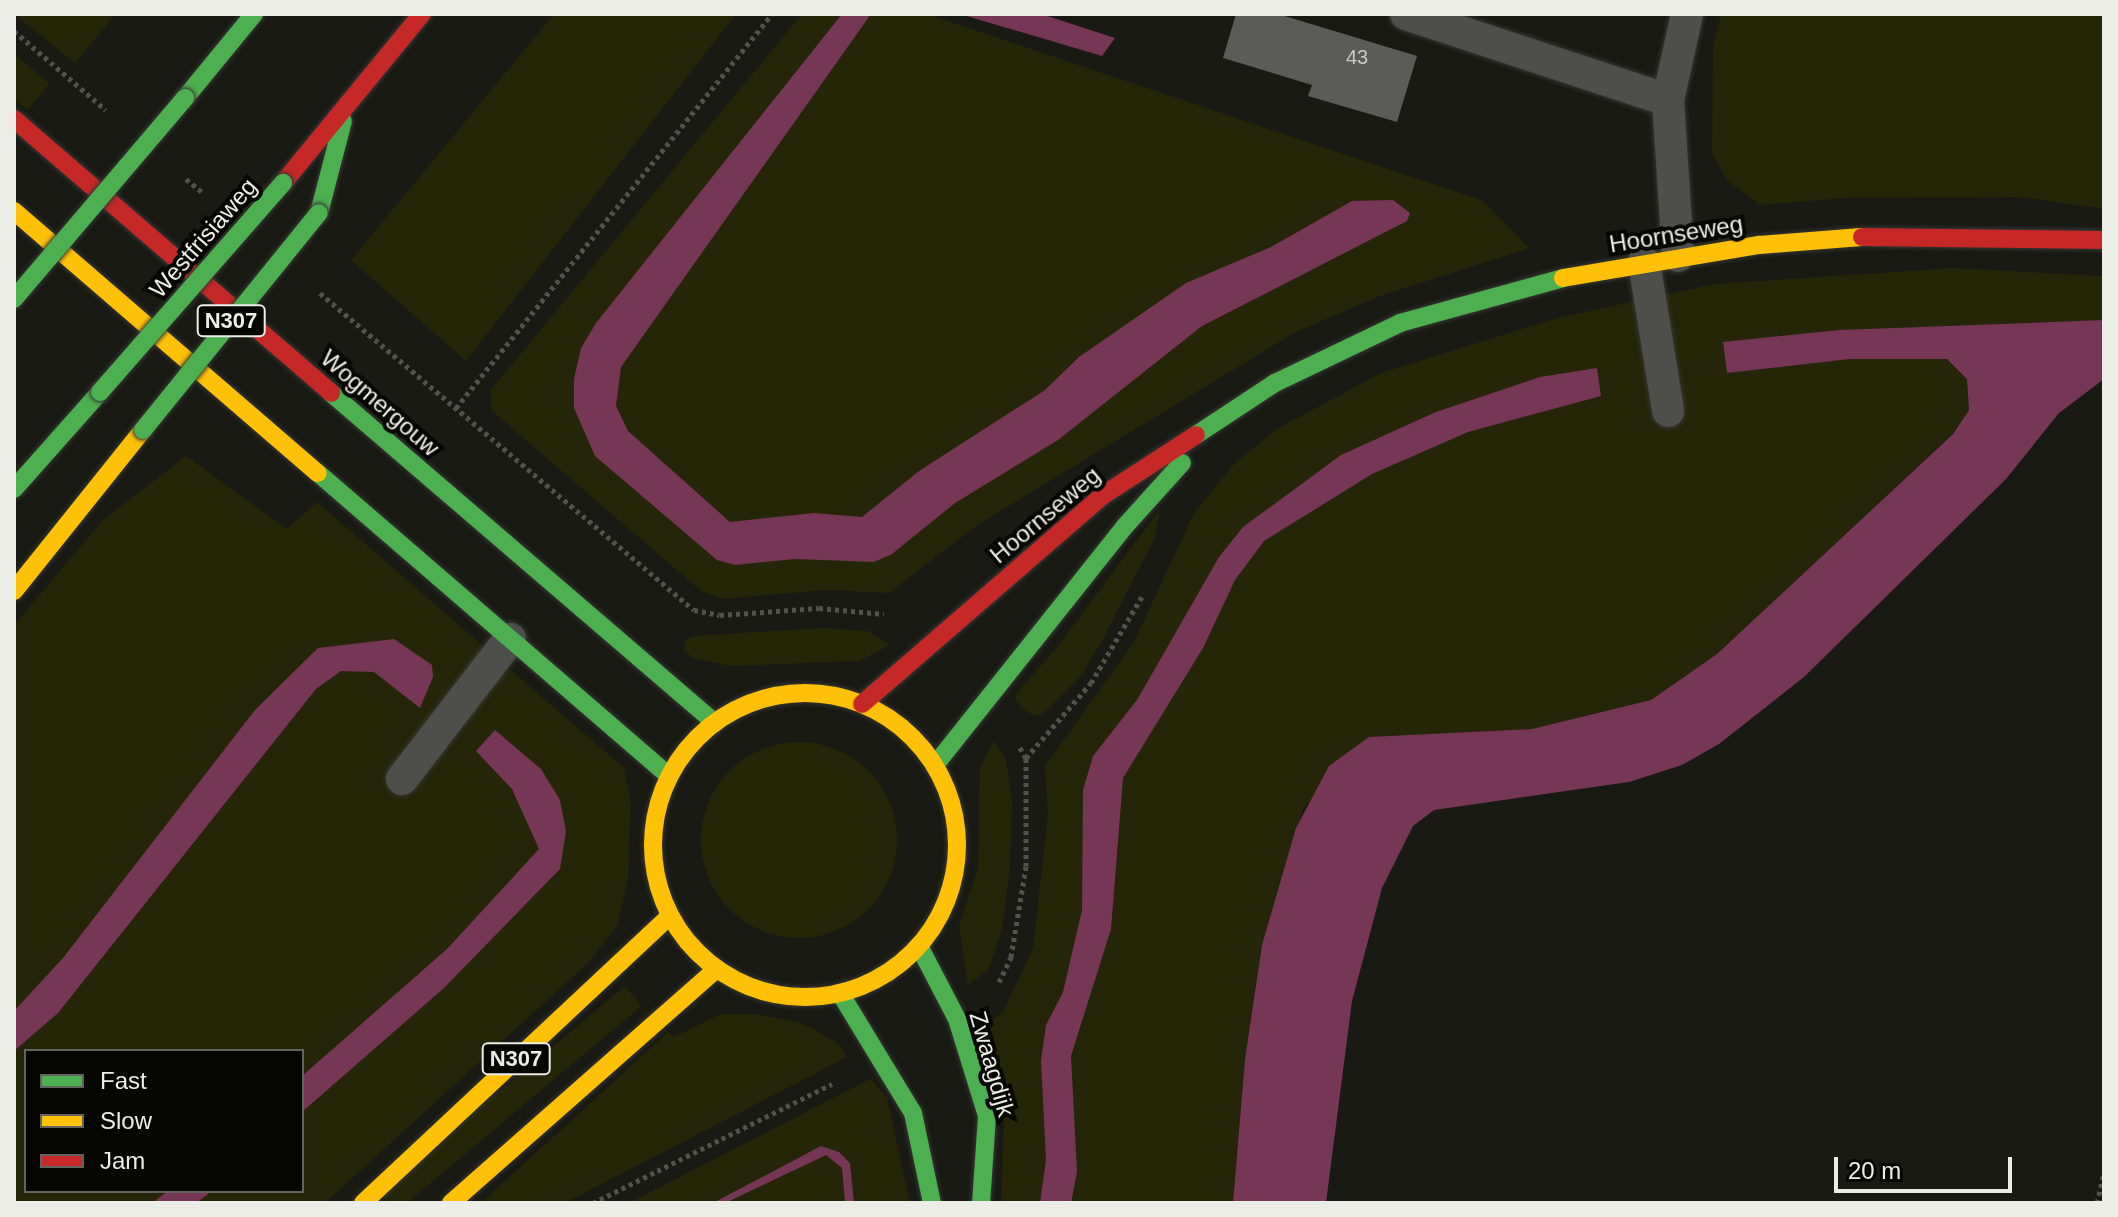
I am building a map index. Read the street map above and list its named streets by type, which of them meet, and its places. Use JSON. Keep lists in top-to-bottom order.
{
  "streets": {
    "main road": [
      "Hoornseweg",
      "Westfrisiaweg",
      "N307",
      "Wogmergouw",
      "Zwaagdijk"
    ]
  },
  "crossings": [
    ["Hoornseweg", "Wogmergouw"],
    ["Westfrisiaweg", "N307"]
  ],
  "house_numbers": ["43"],
  "legend": ["Fast", "Slow", "Jam"],
  "scale_bar": "20 m"
}
